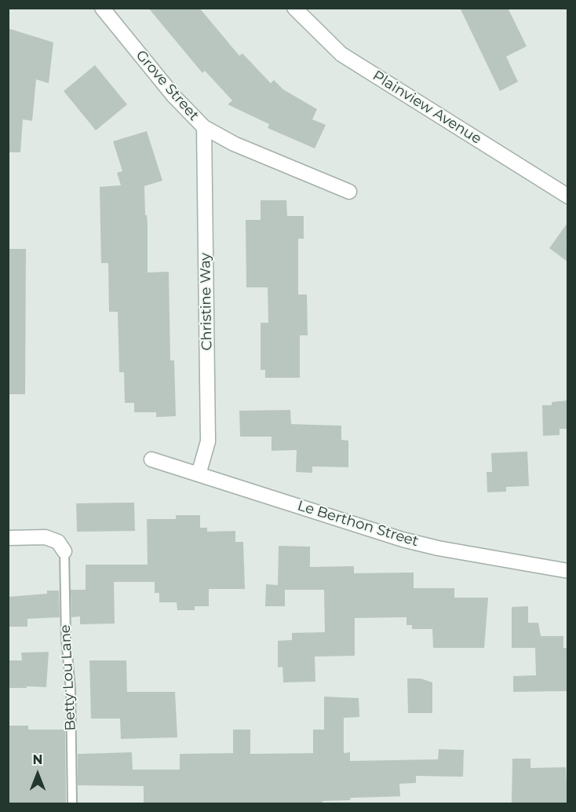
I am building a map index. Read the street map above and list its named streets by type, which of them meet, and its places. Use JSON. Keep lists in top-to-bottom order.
{
  "streets": {
    "street": [
      "Grove Street",
      "Plainview Avenue",
      "Christine Way",
      "Le Berthon Street"
    ],
    "lane": ["Betty Lou Lane"]
  },
  "crossings": [
    ["Grove Street", "Christine Way"],
    ["Christine Way", "Le Berthon Street"]
  ],
  "north": "top"
}
